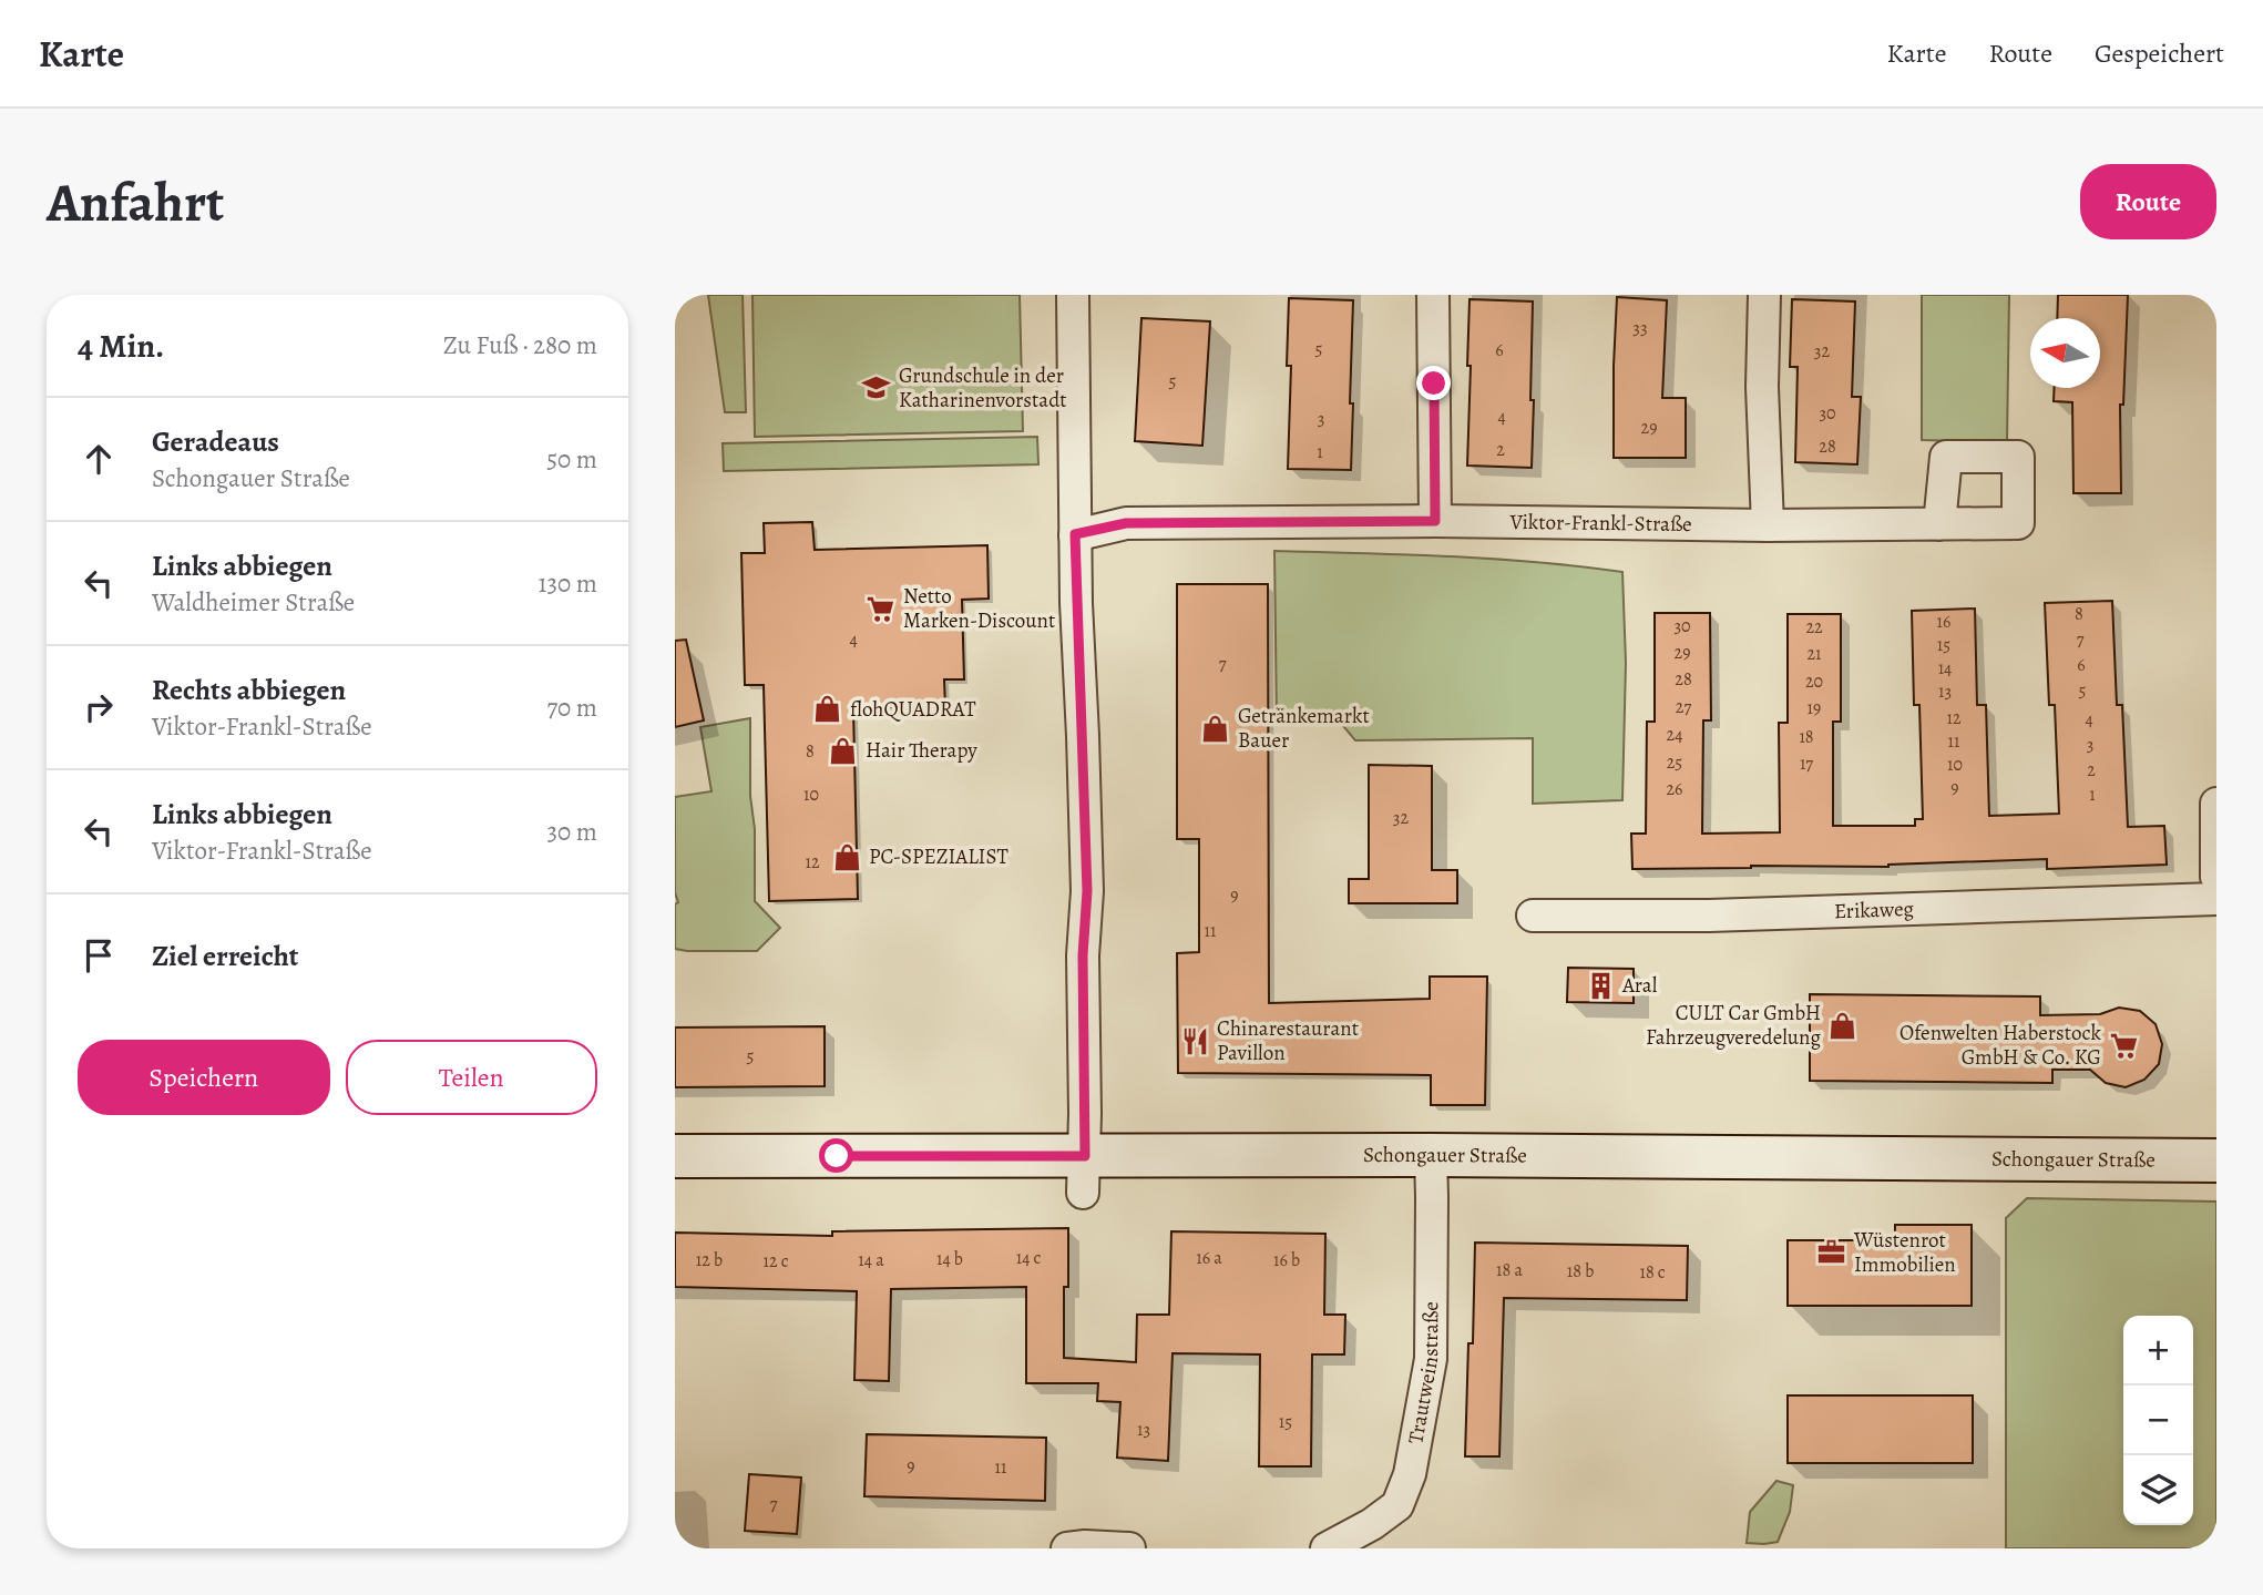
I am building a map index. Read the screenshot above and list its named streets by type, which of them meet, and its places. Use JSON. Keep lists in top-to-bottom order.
{
  "streets": {
    "main road": ["Schongauer Straße"],
    "street": ["Viktor-Frankl-Straße", "Erikaweg", "Trautweinstraße"]
  },
  "crossings": [
    ["Schongauer Straße", "Trautweinstraße"]
  ],
  "places": {
    "school or university": ["Grundschule in der Katharinenvorstadt"],
    "supermarket": ["Netto Marken-Discount", "Ofenwelten Haberstock GmbH & Co. KG"],
    "shop": [
      "flohQUADRAT",
      "Getränkemarkt Bauer",
      "Hair Therapy",
      "PC-SPEZIALIST",
      "CULT Car GmbH Fahrzeugveredelung"
    ],
    "building": ["Aral"],
    "restaurant": ["Chinarestaurant Pavillon"],
    "office": ["Wüstenrot Immobilien"]
  },
  "house_numbers": [
    "33",
    "5",
    "6",
    "32",
    "5",
    "30",
    "4",
    "3",
    "29",
    "28",
    "2",
    "1",
    "8",
    "16",
    "30",
    "22",
    "4",
    "7",
    "15",
    "29",
    "21",
    "7",
    "6",
    "14",
    "28",
    "20",
    "5",
    "13",
    "27",
    "19",
    "12",
    "4",
    "24",
    "18",
    "11",
    "3",
    "8",
    "25",
    "17",
    "10",
    "2",
    "9",
    "26",
    "10",
    "1",
    "32",
    "12",
    "9",
    "11",
    "5",
    "14 c",
    "16 a",
    "14 b",
    "12 b",
    "14 a",
    "16 b",
    "12 c",
    "18 a",
    "18 b",
    "18 c",
    "15",
    "13",
    "9",
    "11",
    "7"
  ],
  "north": "left",
  "page": {
    "header": "Karte",
    "nav": ["Karte", "Route", "Gespeichert"],
    "buttons": [
      "Route",
      ["Speichern", "Teilen"]
    ],
    "title": "Anfahrt",
    "heading": ["4 Min.", "Zu Fuß · 280 m"],
    "list": [
      ["Geradeaus", "Schongauer Straße", "50 m"],
      ["Links abbiegen", "Waldheimer Straße", "130 m"],
      ["Rechts abbiegen", "Viktor-Frankl-Straße", "70 m"],
      ["Links abbiegen", "Viktor-Frankl-Straße", "30 m"],
      "Ziel erreicht"
    ],
    "map_buttons": ["+", "−"]
  }
}
